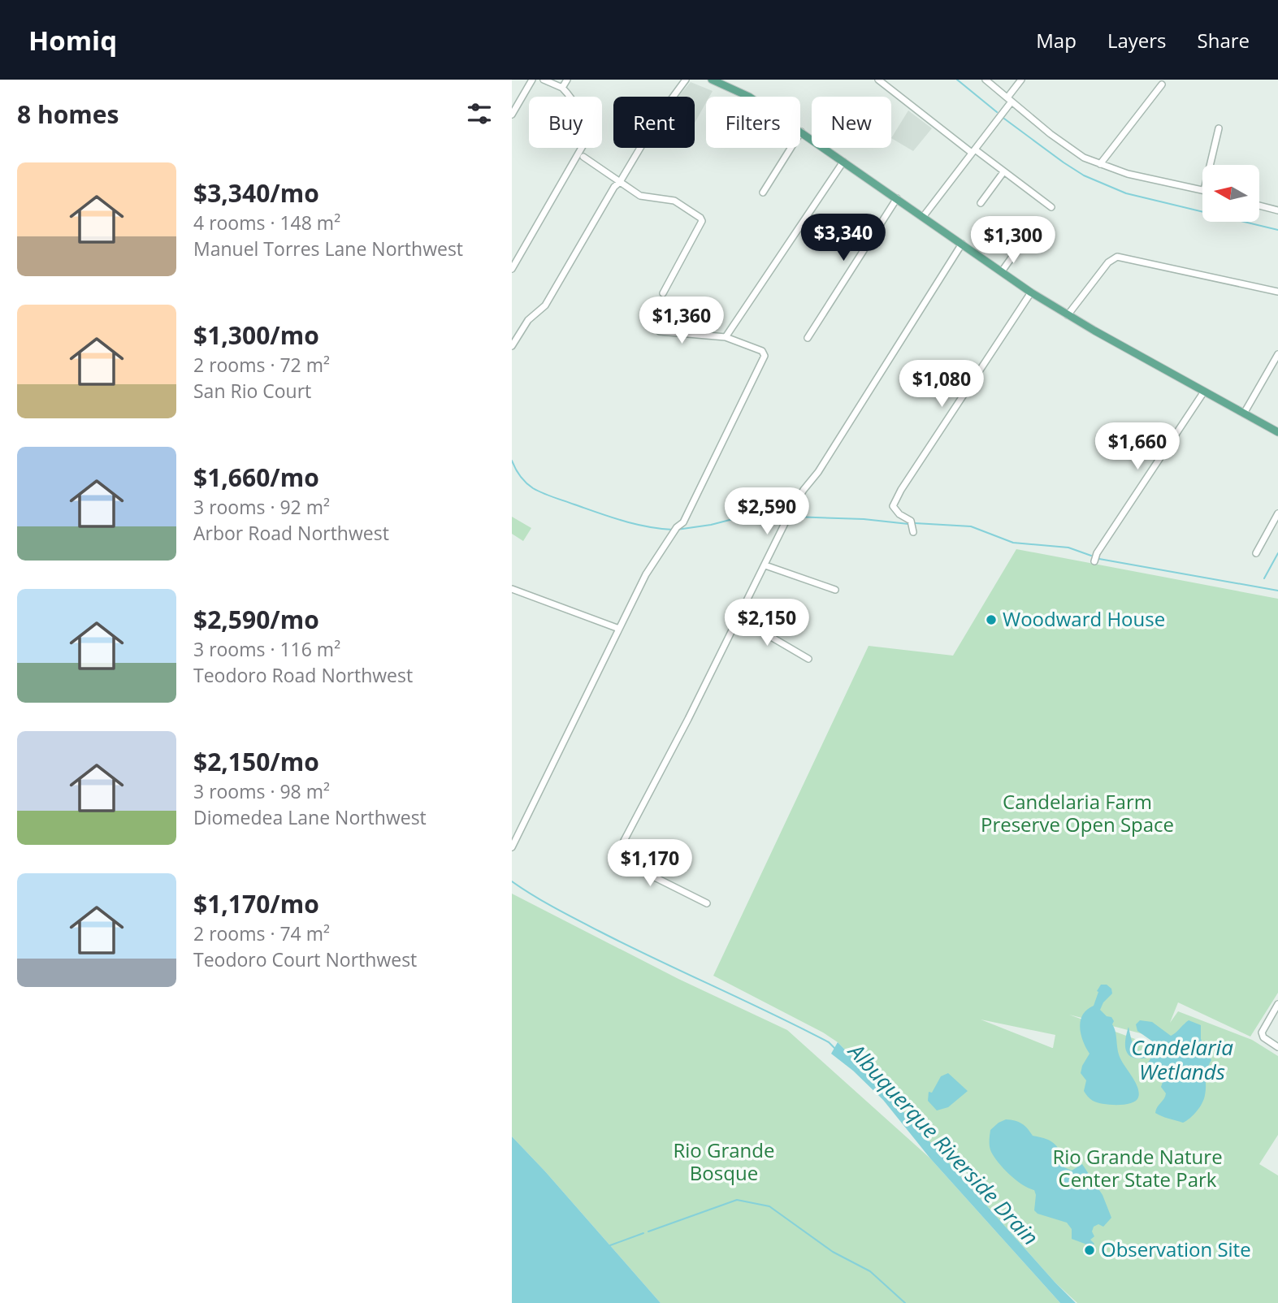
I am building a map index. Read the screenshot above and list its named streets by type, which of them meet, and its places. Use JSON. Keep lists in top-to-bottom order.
{
  "water": ["Candelaria Wetlands", "Albuquerque Riverside Drain"],
  "parks": ["Candelaria Farm Preserve Open Space", "Rio Grande Bosque", "Rio Grande Nature Center State Park"],
  "places": ["Woodward House", "Observation Site"],
  "north": "left",
  "page": {
    "header": "Homiq",
    "nav": ["Map", "Layers", "Share"],
    "heading": "8 homes",
    "chip": [
      "Buy",
      "Rent",
      "Filters",
      "New"
    ],
    "list": [
      {
        "name": "$3,340/mo",
        "note": "4 rooms · 148 m² · Manuel Torres Lane Northwest"
      },
      {
        "name": "$1,300/mo",
        "note": "2 rooms · 72 m² · San Rio Court"
      },
      {
        "name": "$1,660/mo",
        "note": "3 rooms · 92 m² · Arbor Road Northwest"
      },
      {
        "name": "$2,590/mo",
        "note": "3 rooms · 116 m² · Teodoro Road Northwest"
      },
      {
        "name": "$2,150/mo",
        "note": "3 rooms · 98 m² · Diomedea Lane Northwest"
      },
      {
        "name": "$1,170/mo",
        "note": "2 rooms · 74 m² · Teodoro Court Northwest"
      }
    ],
    "price": [
      "$3,340",
      "$1,300",
      "$1,360",
      "$1,080",
      "$1,660",
      "$2,590",
      "$2,150",
      "$1,170"
    ]
  }
}
